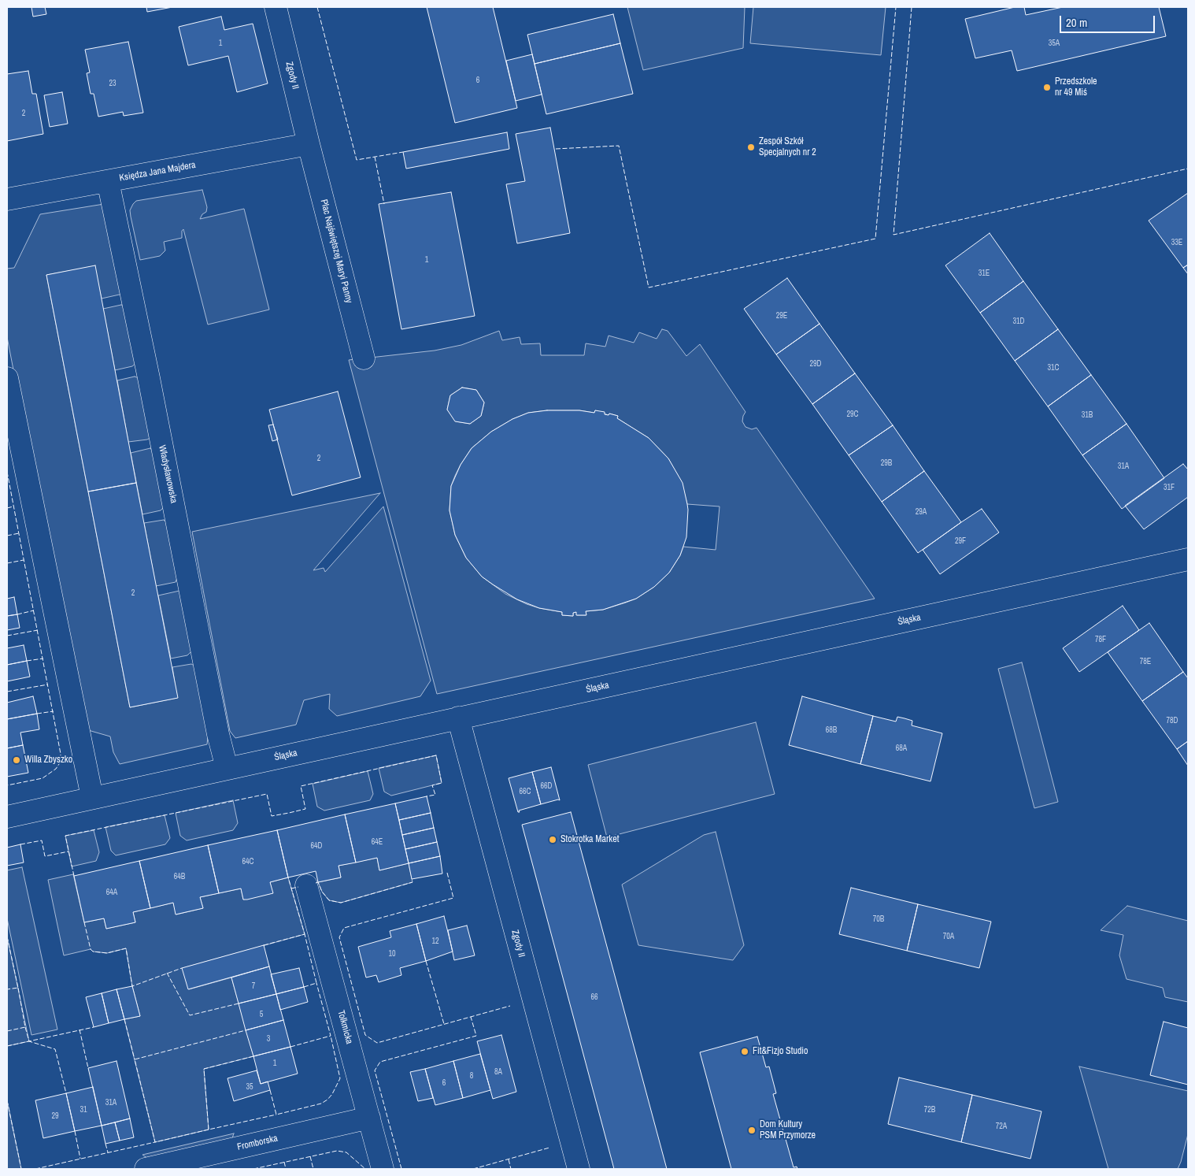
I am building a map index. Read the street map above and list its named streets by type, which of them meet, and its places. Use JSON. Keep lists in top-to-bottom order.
{
  "streets": {
    "street": [
      "Zgody II",
      "Księdza Jana Majdera",
      "Plac Najświętszej Maryi Panny",
      "Władysławowska",
      "Śląska",
      "Tolkmicka",
      "Fromborska"
    ]
  },
  "crossings": [
    ["Zgody II", "Księdza Jana Majdera"],
    ["Zgody II", "Plac Najświętszej Maryi Panny"],
    ["Zgody II", "Śląska"],
    ["Księdza Jana Majdera", "Plac Najświętszej Maryi Panny"],
    ["Księdza Jana Majdera", "Władysławowska"],
    ["Władysławowska", "Śląska"],
    ["Tolkmicka", "Fromborska"]
  ],
  "places": [
    "Przedszkole nr 49 Miś",
    "Zespół Szkół Specjalnych nr 2",
    "Willa Zbyszko",
    "Stokrotka Market",
    "Fit&Fizjo Studio",
    "Dom Kultury PSM Przymorze"
  ],
  "house_numbers": [
    "1",
    "35A",
    "6",
    "23",
    "2",
    "33E",
    "1",
    "31E",
    "29E",
    "31D",
    "29D",
    "31C",
    "29C",
    "31B",
    "2",
    "29B",
    "31A",
    "31F",
    "29A",
    "29F",
    "2",
    "78F",
    "78E",
    "78D",
    "68B",
    "68A",
    "66D",
    "66C",
    "64E",
    "64D",
    "64C",
    "64B",
    "64A",
    "70B",
    "70A",
    "12",
    "10",
    "7",
    "66",
    "5",
    "3",
    "1",
    "8A",
    "8",
    "6",
    "35",
    "31A",
    "31",
    "72B",
    "29",
    "72A"
  ],
  "scale_bar": "20 m"
}
